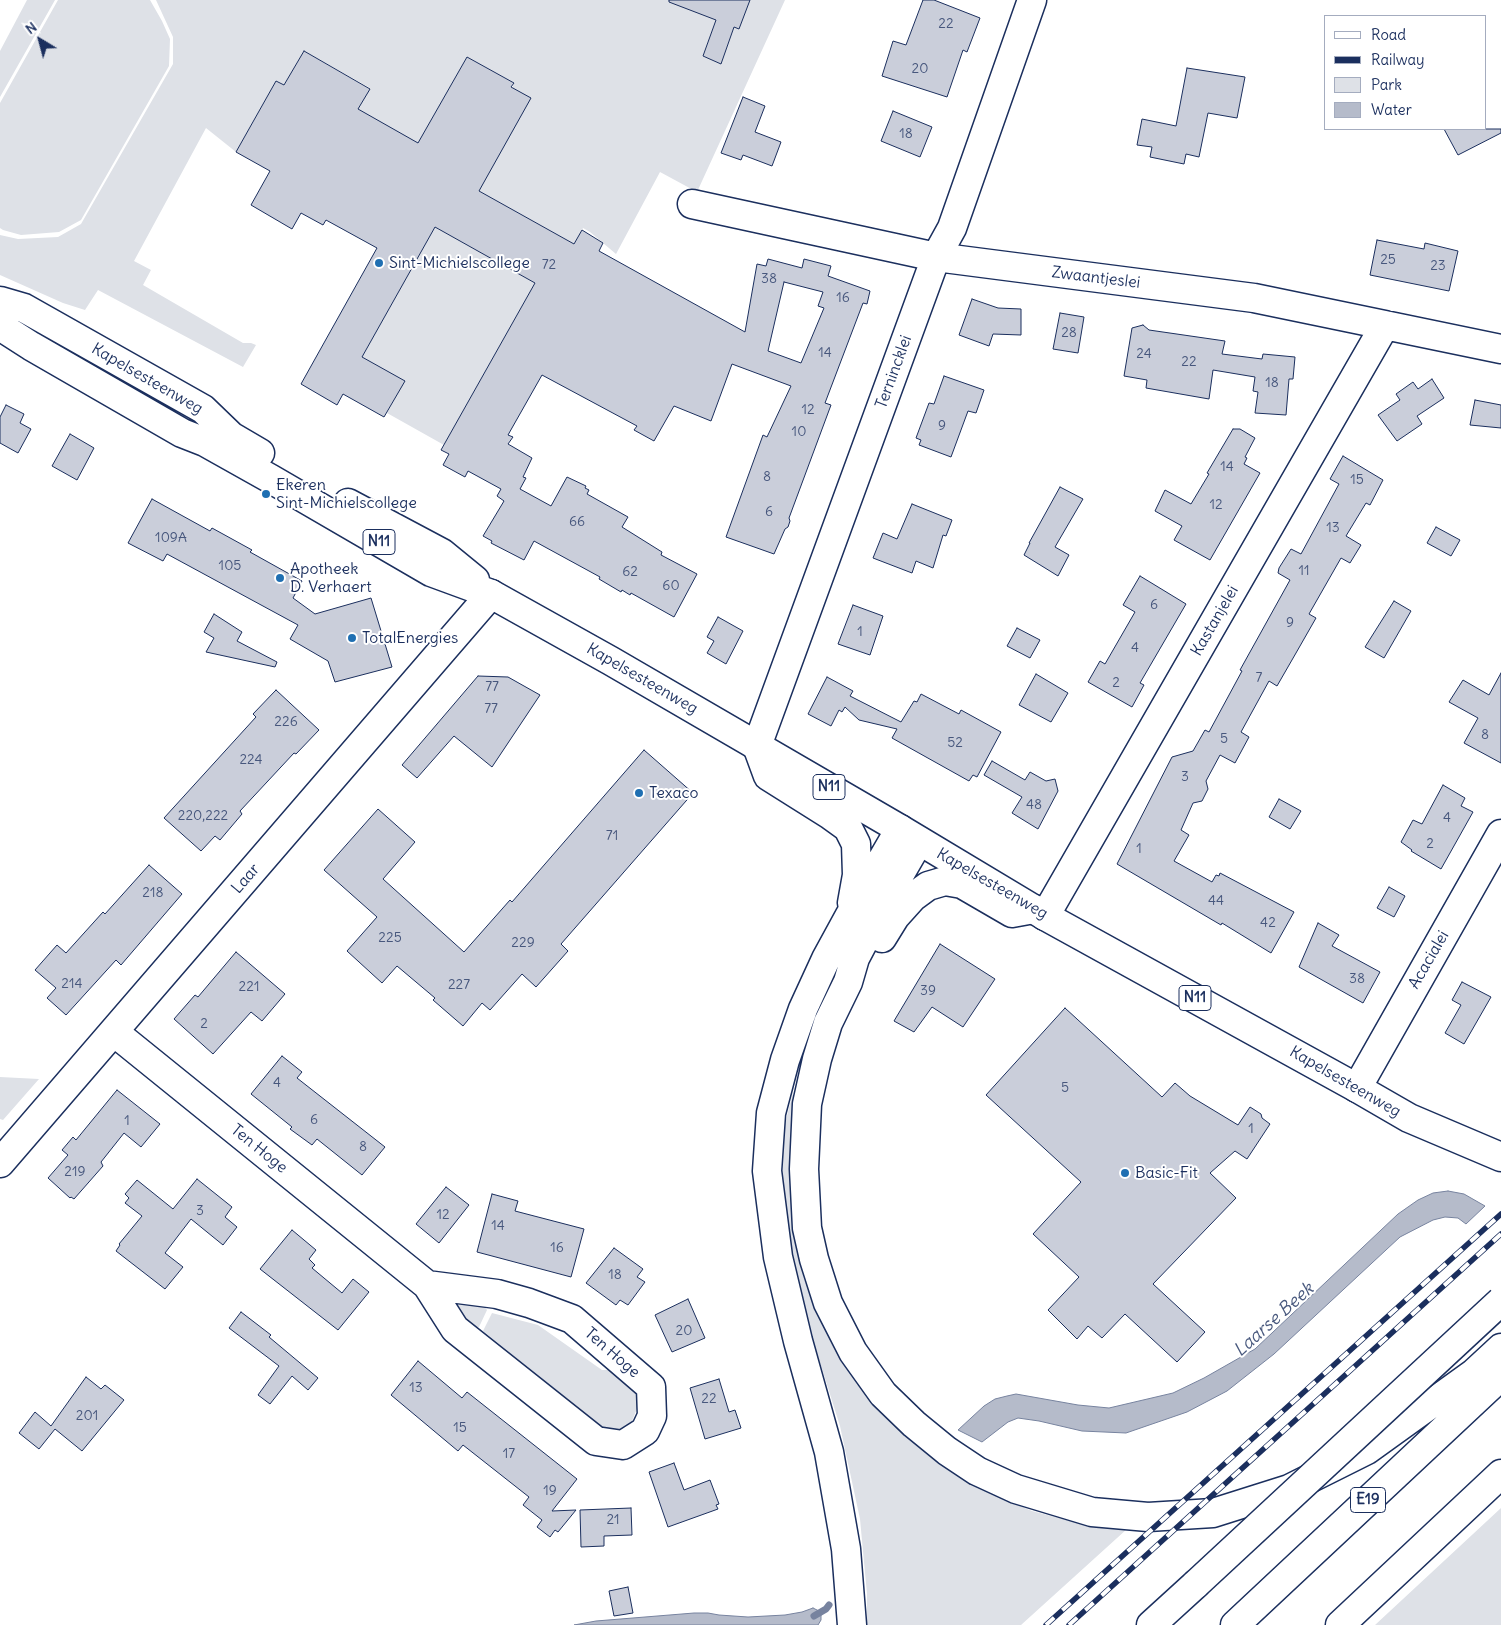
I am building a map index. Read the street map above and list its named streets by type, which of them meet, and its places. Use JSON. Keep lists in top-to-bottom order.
{
  "streets": {
    "main road": [
      "Zwaantjeslei",
      "Ternincklei",
      "Kapelsesteenweg",
      "N11",
      "Kastanjelei",
      "Laar",
      "Acacialei",
      "Ten Hoge",
      "E19"
    ]
  },
  "crossings": [
    ["Zwaantjeslei", "Ternincklei"],
    ["Zwaantjeslei", "Kastanjelei"],
    ["Ternincklei", "Kapelsesteenweg"],
    ["Kapelsesteenweg", "Kastanjelei"],
    ["Kapelsesteenweg", "Laar"],
    ["Kapelsesteenweg", "Acacialei"],
    ["Laar", "Ten Hoge"]
  ],
  "water": ["Laarse Beek"],
  "places": [
    "Sint-Michielscollege",
    "Ekeren Sint-Michielscollege",
    "Apotheek D. Verhaert",
    "TotalEnergies",
    "Texaco",
    "Basic-Fit"
  ],
  "house_numbers": [
    "22",
    "20",
    "18",
    "25",
    "72",
    "23",
    "38",
    "16",
    "28",
    "14",
    "24",
    "22",
    "18",
    "12",
    "9",
    "10",
    "14",
    "8",
    "15",
    "12",
    "6",
    "66",
    "13",
    "109A",
    "105",
    "11",
    "62",
    "60",
    "6",
    "9",
    "1",
    "4",
    "7",
    "2",
    "77",
    "77",
    "226",
    "8",
    "5",
    "52",
    "224",
    "3",
    "48",
    "220,222",
    "4",
    "71",
    "2",
    "1",
    "218",
    "44",
    "42",
    "225",
    "229",
    "38",
    "214",
    "227",
    "221",
    "39",
    "2",
    "4",
    "5",
    "6",
    "1",
    "1",
    "8",
    "219",
    "3",
    "12",
    "14",
    "16",
    "18",
    "20",
    "13",
    "22",
    "201",
    "15",
    "17",
    "19",
    "21"
  ],
  "legend": [
    "Road",
    "Railway",
    "Park",
    "Water"
  ],
  "north": "top left"
}
